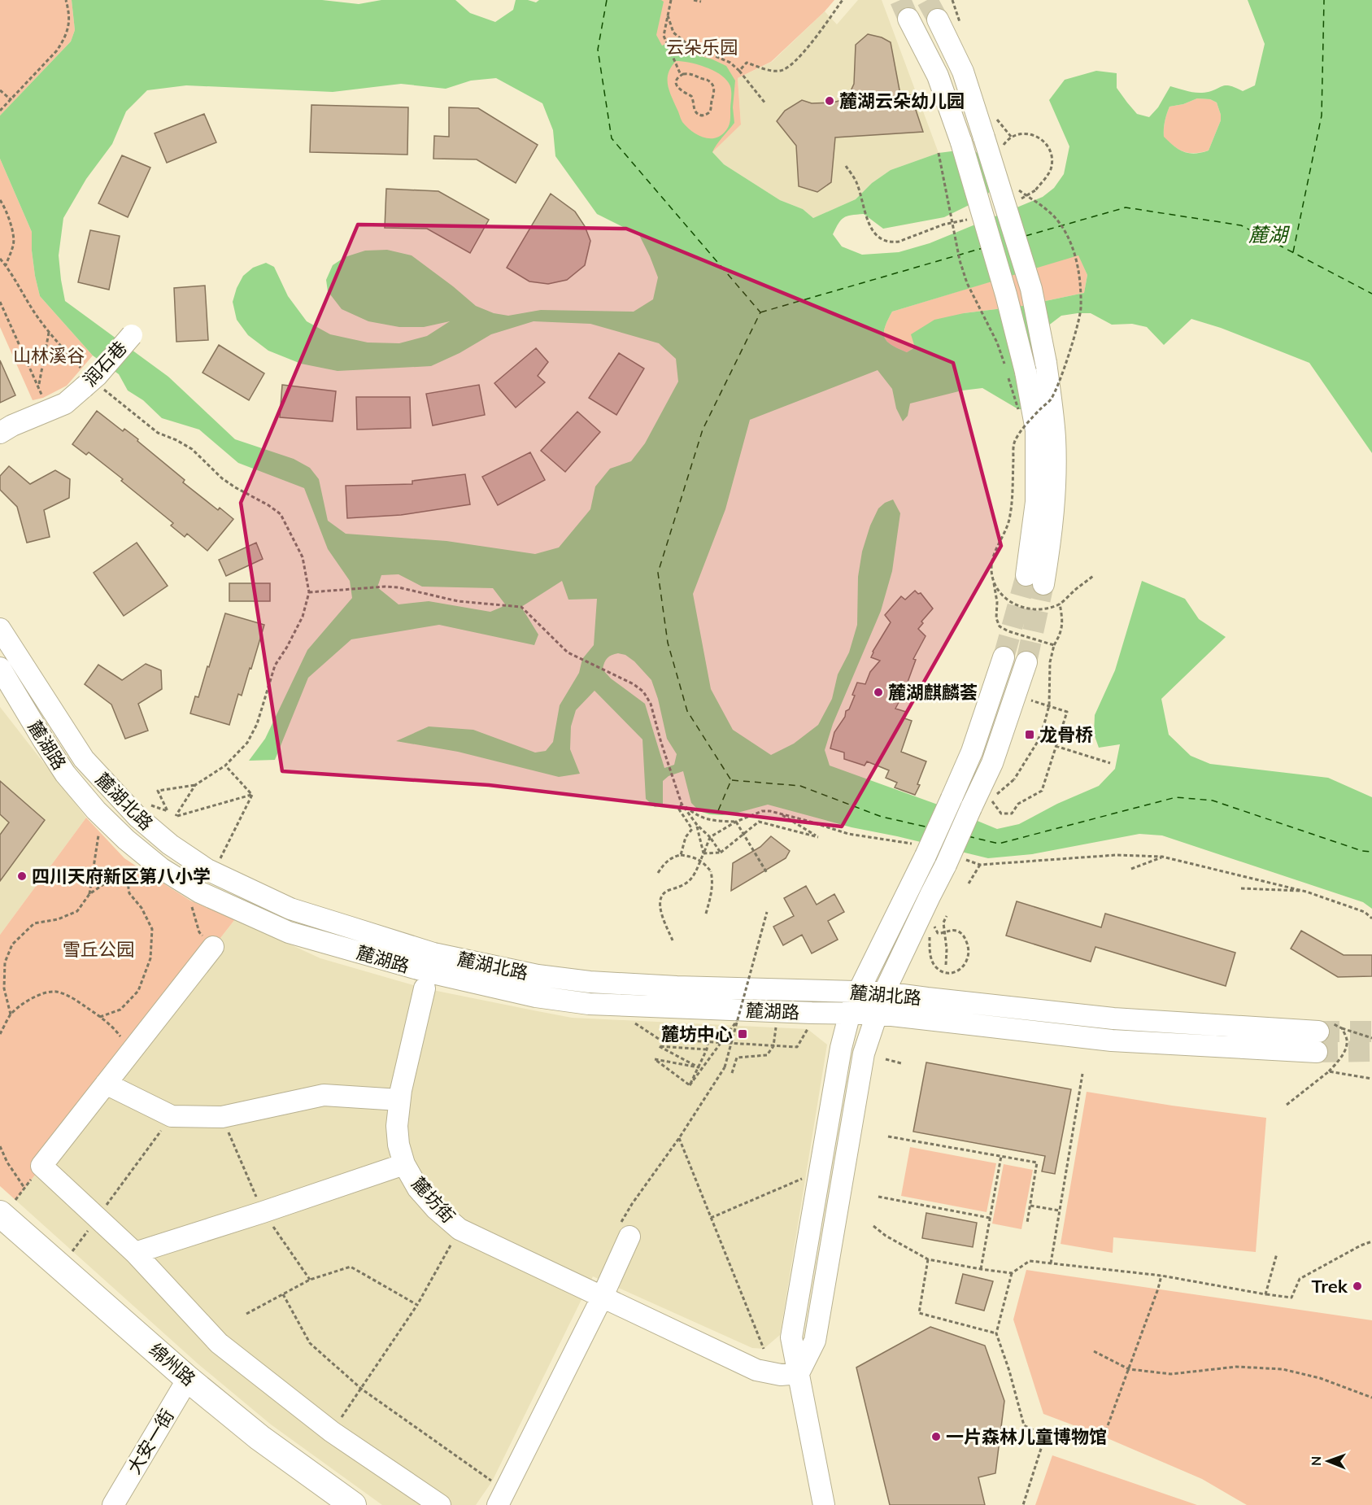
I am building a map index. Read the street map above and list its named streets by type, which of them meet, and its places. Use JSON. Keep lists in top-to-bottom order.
{
  "streets": {
    "main road": ["绵州路"],
    "street": [
      "润石巷",
      "麓湖路",
      "麓湖北路",
      "麓坊街",
      "大安一街"
    ]
  },
  "crossings": [
    ["麓湖路", "麓湖北路"],
    ["绵州路", "大安一街"]
  ],
  "water": ["麓湖"],
  "parks": ["云朵乐园", "山林溪谷", "雪丘公园"],
  "places": {
    "other": [
      "麓湖云朵幼儿园",
      "麓湖麒麟荟",
      "四川天府新区第八小学",
      "Trek",
      "一片森林儿童博物馆"
    ],
    "transit": ["龙骨桥", "麓坊中心"]
  },
  "north": "left"
}
